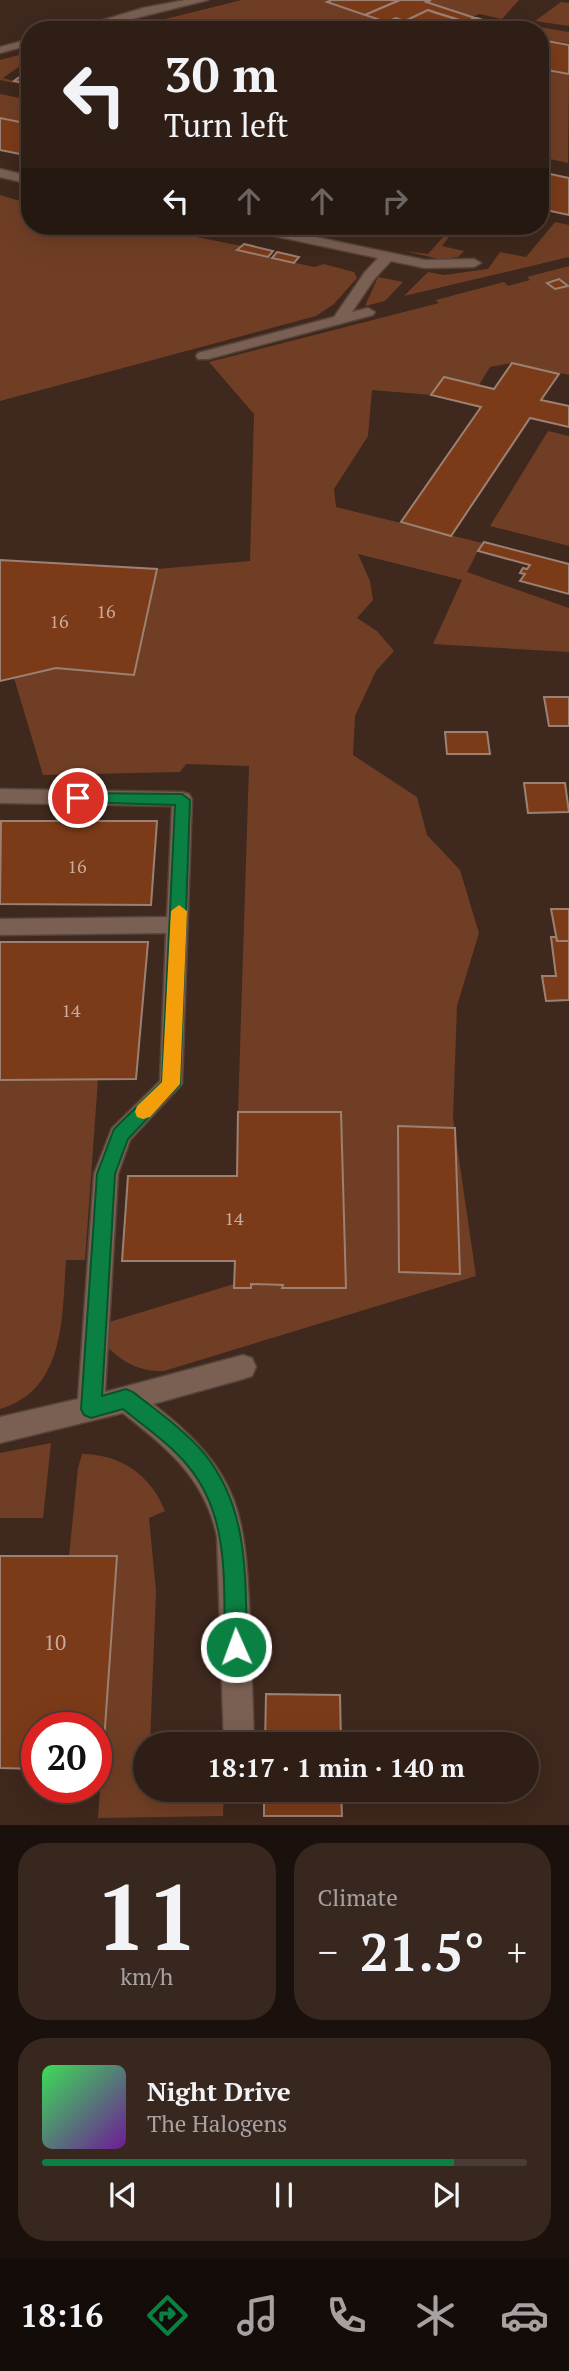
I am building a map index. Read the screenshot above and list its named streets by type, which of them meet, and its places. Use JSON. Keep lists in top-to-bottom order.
{
  "house_numbers": [
    "16",
    "16",
    "16",
    "14",
    "14",
    "10"
  ],
  "page": {
    "turn": ["30 m", "Turn left"],
    "limit": "20",
    "trip": "18:17 · 1 min · 140 m",
    "tile": [
      ["11", "km/h"],
      "Climate"
    ],
    "heat": ["−", "21.5°", "+"],
    "song": ["Night Drive", "The Halogens"],
    "tabs": "18:16"
  }
}
